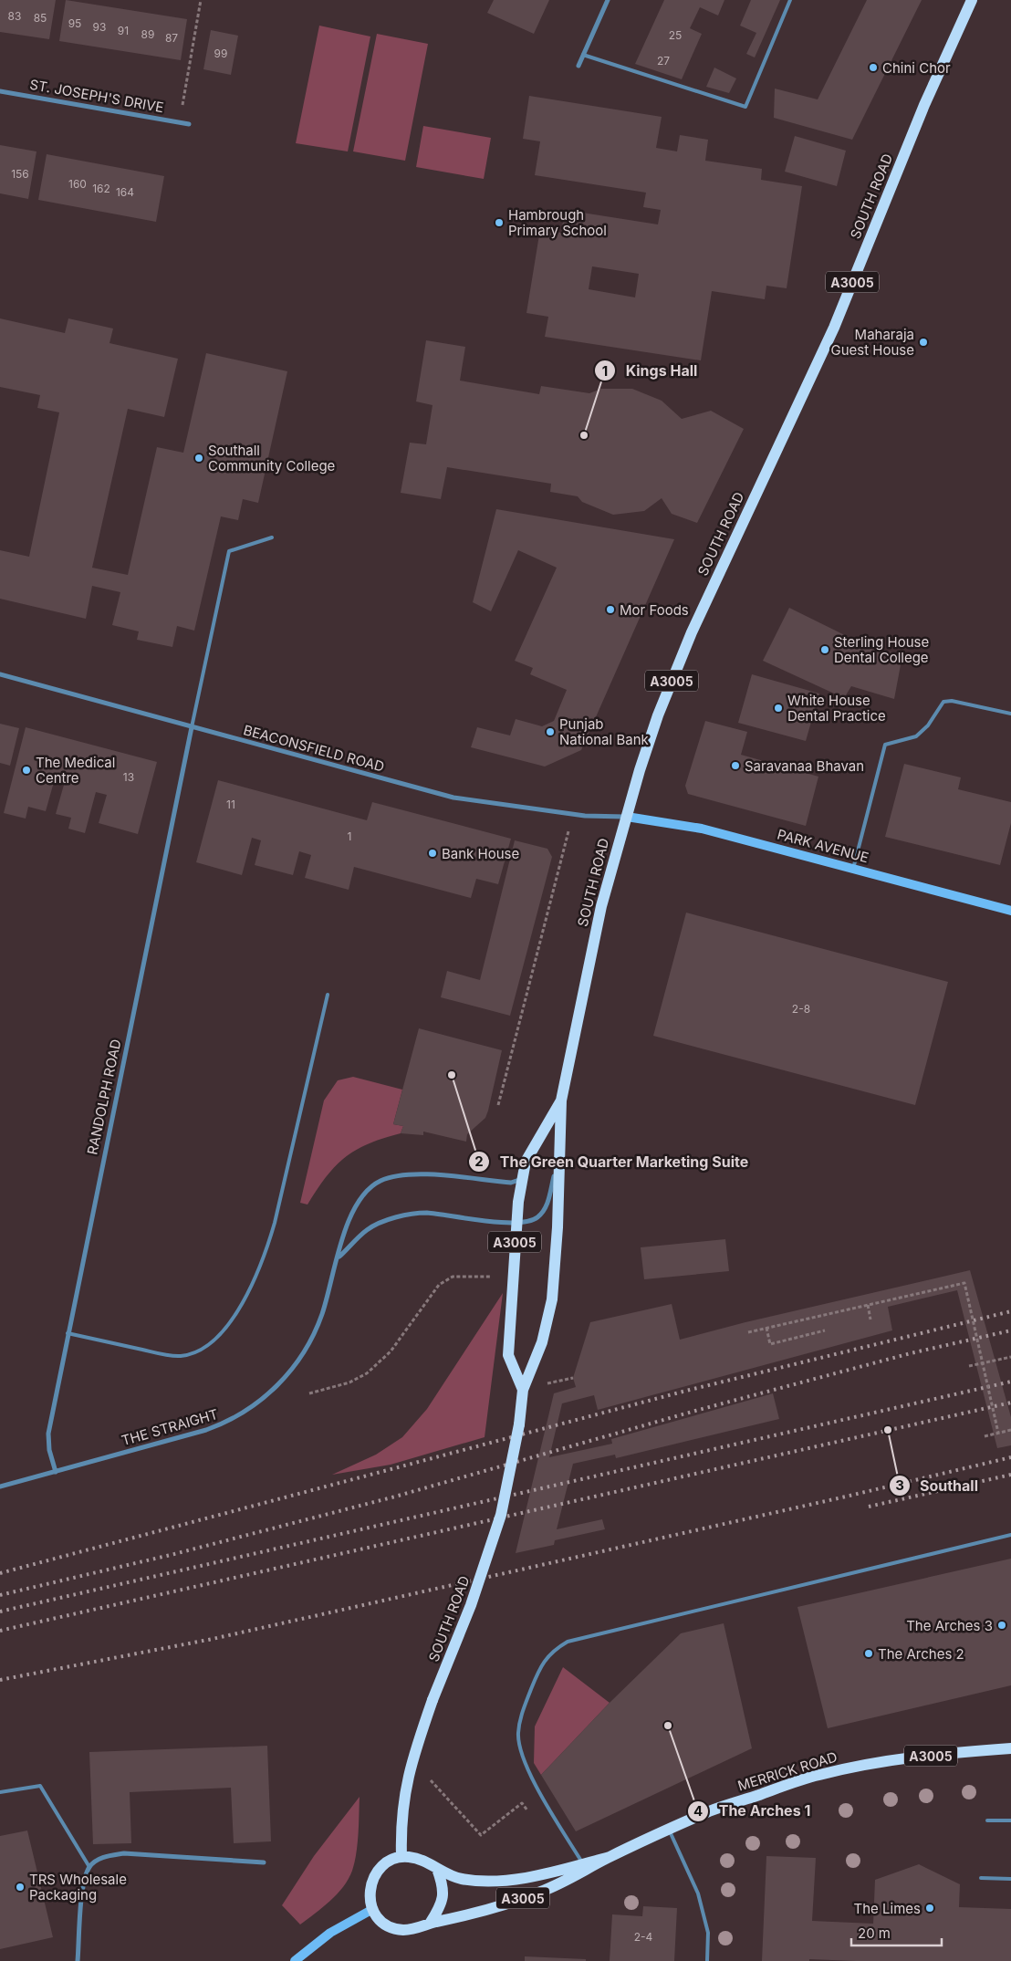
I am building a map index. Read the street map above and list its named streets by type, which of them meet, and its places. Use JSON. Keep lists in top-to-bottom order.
{
  "streets": {
    "main road": ["SOUTH ROAD", "A3005", "MERRICK ROAD"],
    "street": [
      "ST. JOSEPH'S DRIVE",
      "BEACONSFIELD ROAD",
      "PARK AVENUE",
      "RANDOLPH ROAD",
      "THE STRAIGHT"
    ]
  },
  "crossings": [
    ["SOUTH ROAD", "A3005"],
    ["SOUTH ROAD", "BEACONSFIELD ROAD"],
    ["SOUTH ROAD", "PARK AVENUE"],
    ["SOUTH ROAD", "THE STRAIGHT"],
    ["SOUTH ROAD", "MERRICK ROAD"],
    ["A3005", "MERRICK ROAD"],
    ["BEACONSFIELD ROAD", "PARK AVENUE"],
    ["BEACONSFIELD ROAD", "RANDOLPH ROAD"],
    ["RANDOLPH ROAD", "THE STRAIGHT"]
  ],
  "places": [
    "Chini Chor",
    "Hambrough Primary School",
    "Maharaja Guest House",
    "Kings Hall",
    "Southall Community College",
    "Mor Foods",
    "Sterling House Dental College",
    "White House Dental Practice",
    "Punjab National Bank",
    "Saravanaa Bhavan",
    "The Medical Centre",
    "Bank House",
    "The Green Quarter Marketing Suite",
    "Southall",
    "The Arches 3",
    "The Arches 2",
    "The Arches 1",
    "TRS Wholesale Packaging",
    "The Limes"
  ],
  "house_numbers": [
    "83",
    "85",
    "95",
    "93",
    "91",
    "89",
    "25",
    "87",
    "99",
    "27",
    "156",
    "160",
    "162",
    "164",
    "13",
    "11",
    "1",
    "2-8",
    "2-4"
  ],
  "scale_bar": "20 m"
}
